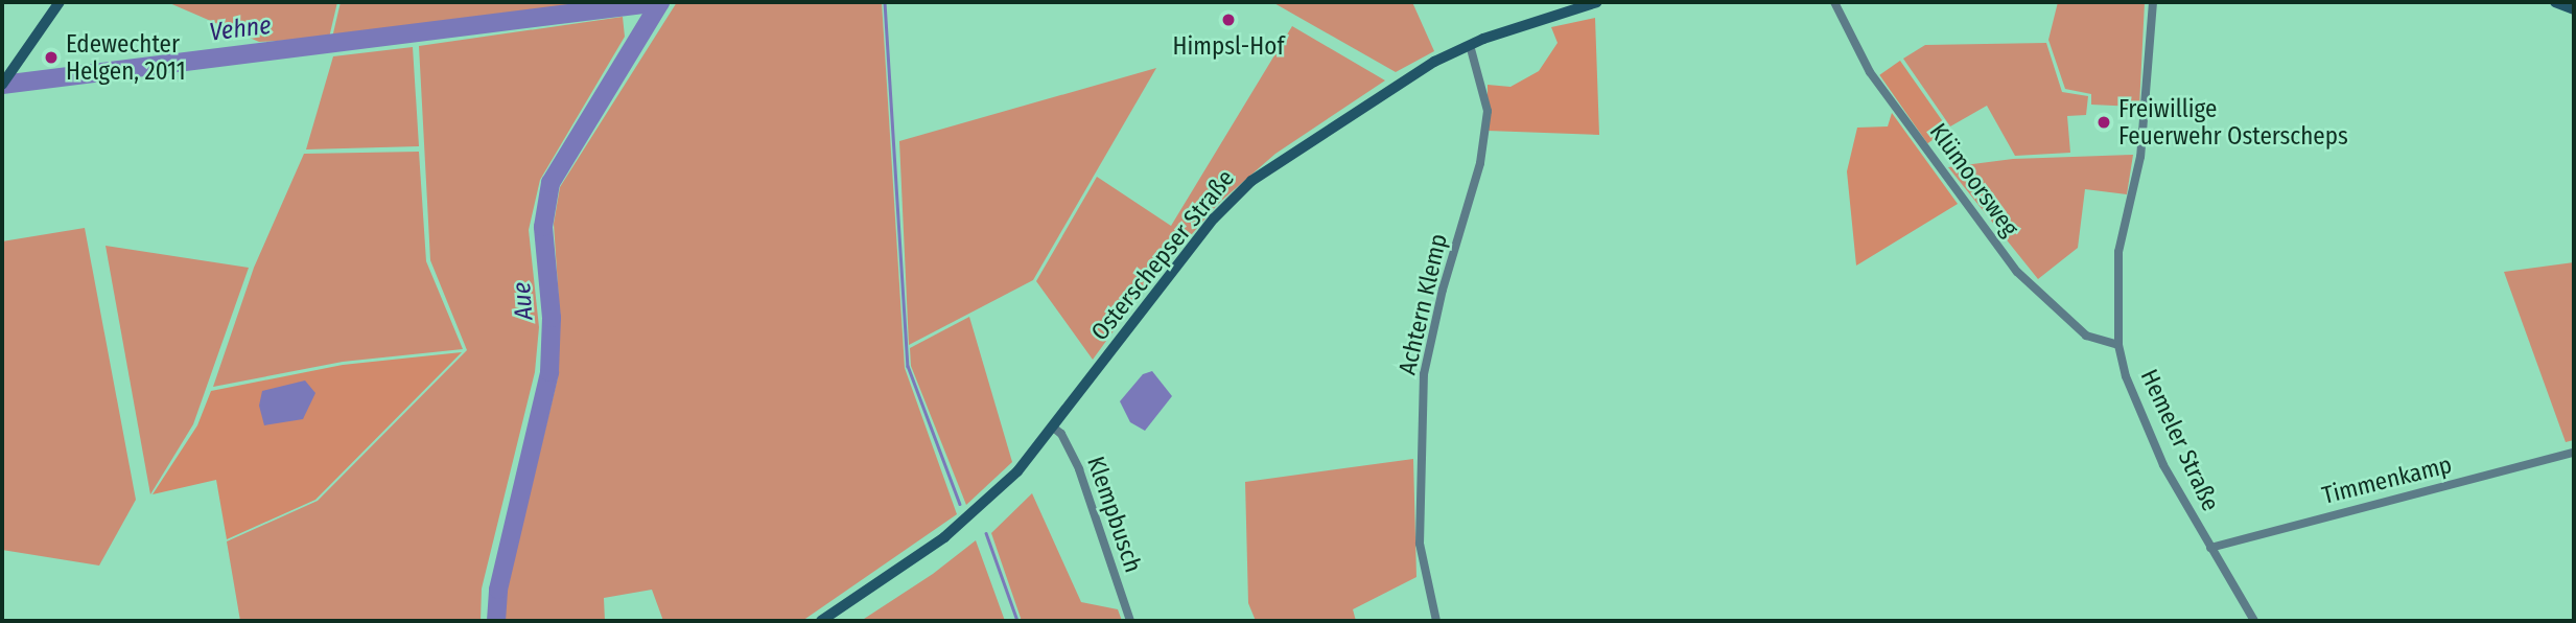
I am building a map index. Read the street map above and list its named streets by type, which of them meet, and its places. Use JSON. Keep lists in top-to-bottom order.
{
  "streets": {
    "main road": ["Osterschepser Straße"],
    "street": [
      "Klümoorsweg",
      "Achtern Klemp",
      "Hemeler Straße",
      "Timmenkamp",
      "Klempbusch"
    ]
  },
  "crossings": [
    ["Klümoorsweg", "Hemeler Straße"],
    ["Osterschepser Straße", "Achtern Klemp"],
    ["Osterschepser Straße", "Klempbusch"],
    ["Hemeler Straße", "Timmenkamp"]
  ],
  "water": ["Vehne", "Aue"],
  "places": ["Himpsl-Hof", "Edewechter Helgen, 2011", "Freiwillige Feuerwehr Osterscheps"]
}
